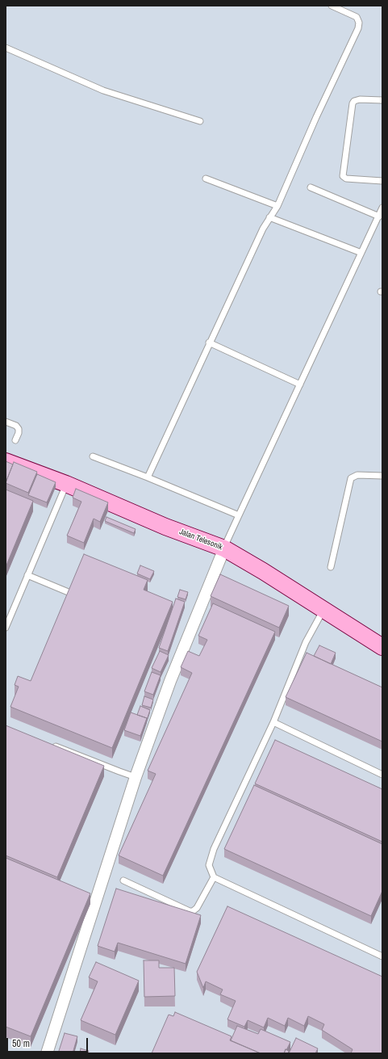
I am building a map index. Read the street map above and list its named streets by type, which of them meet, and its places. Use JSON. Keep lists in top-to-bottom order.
{
  "streets": {
    "street": ["Jalan Telesonik"]
  },
  "scale_bar": "50 m"
}
